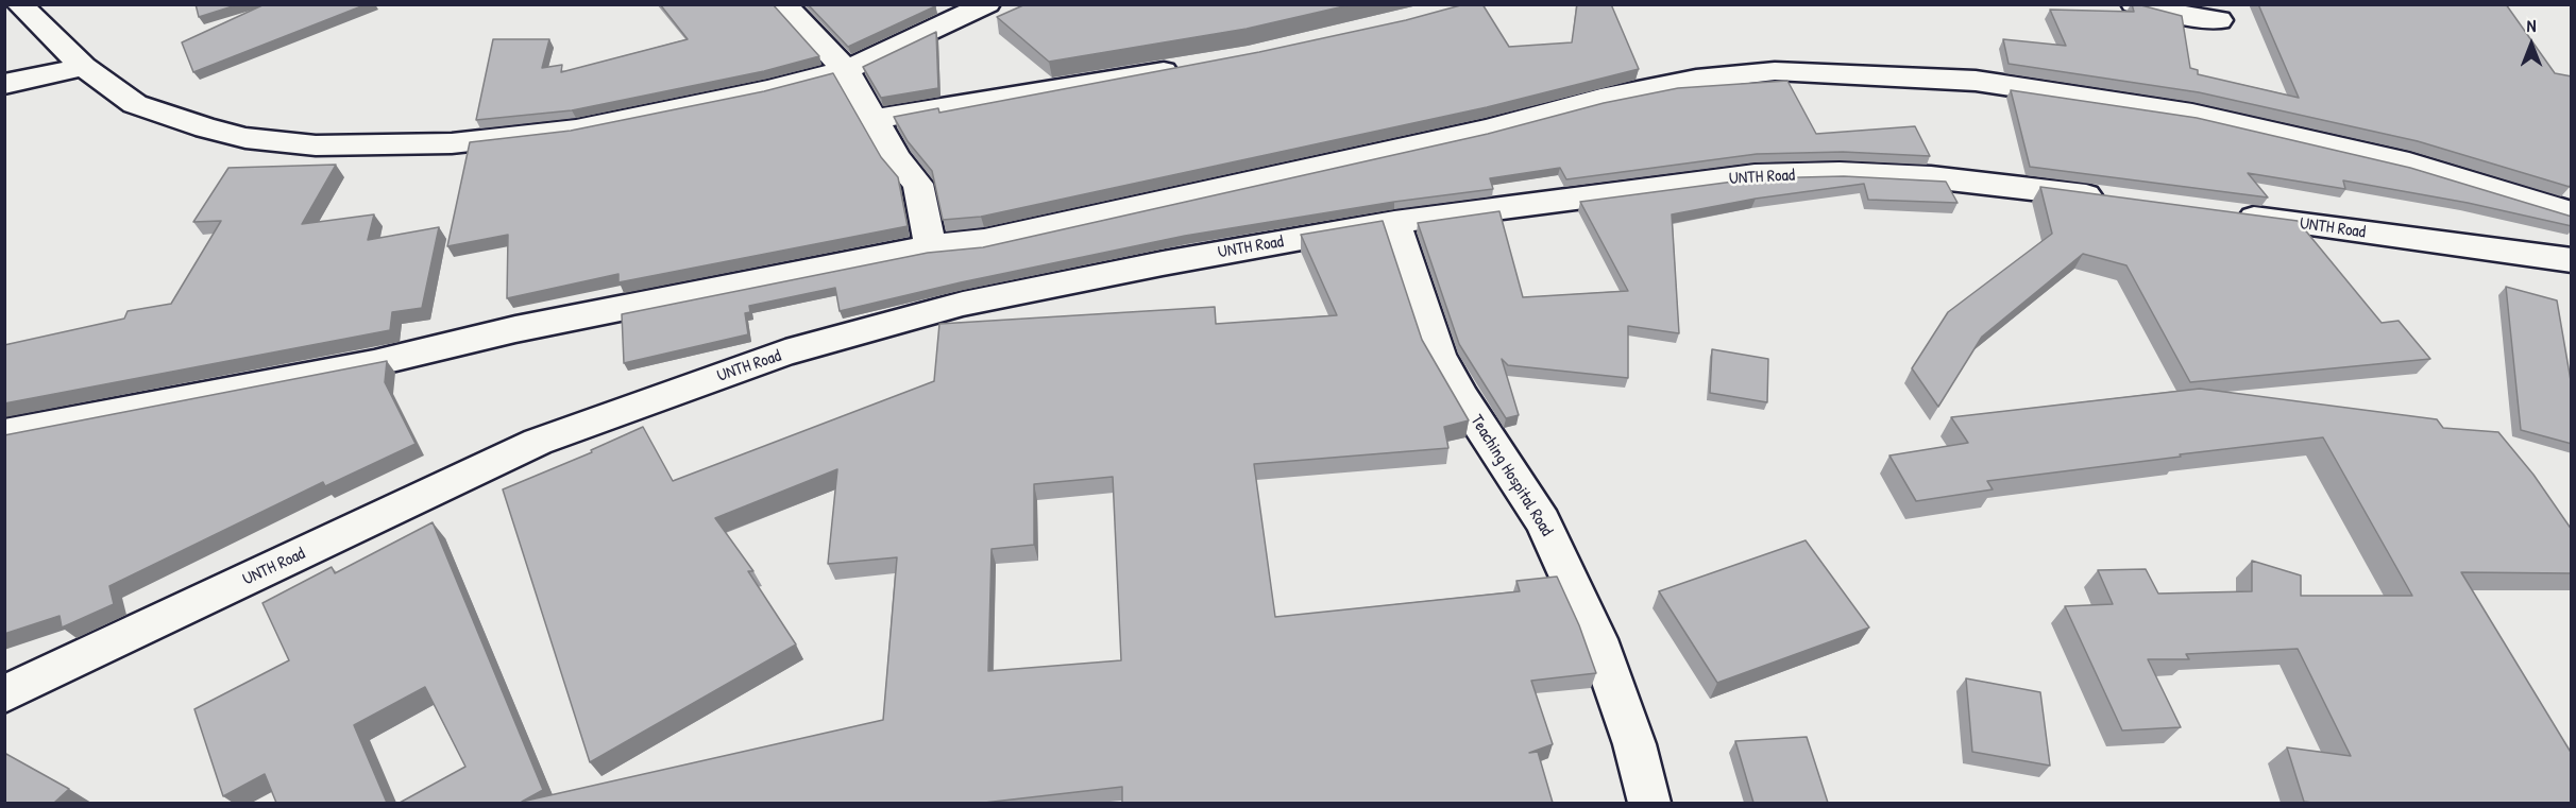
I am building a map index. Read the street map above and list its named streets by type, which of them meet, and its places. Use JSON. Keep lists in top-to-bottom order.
{
  "streets": {
    "street": ["UNTH Road", "Teaching Hospital Road"]
  },
  "crossings": [
    ["UNTH Road", "Teaching Hospital Road"]
  ],
  "north": "top"
}
